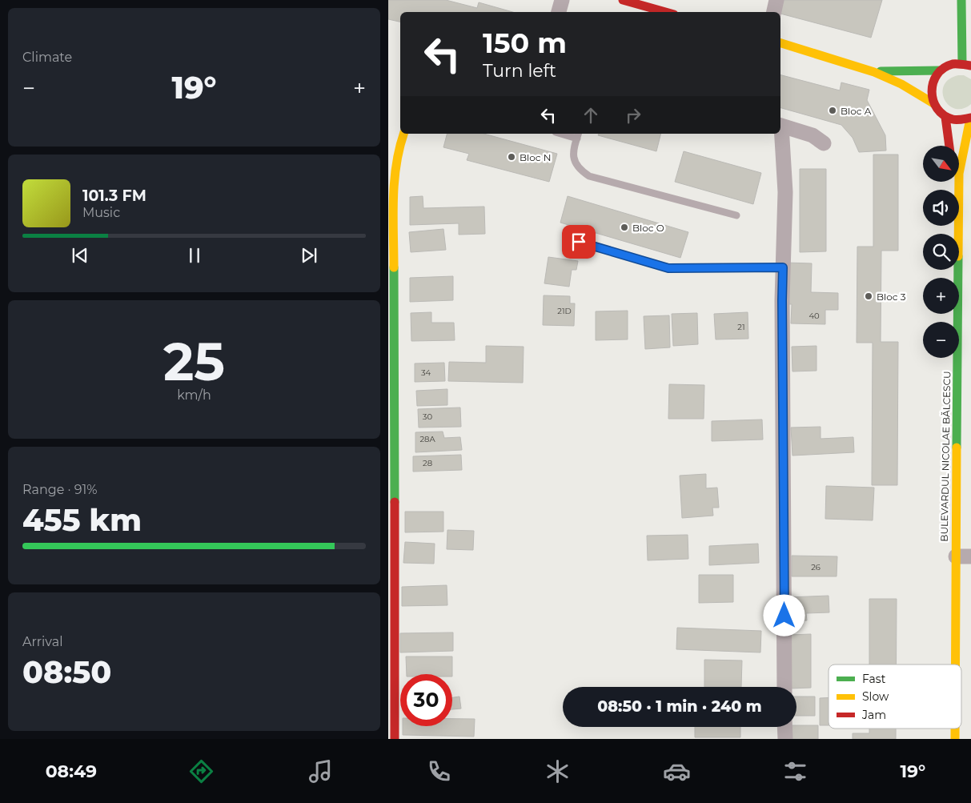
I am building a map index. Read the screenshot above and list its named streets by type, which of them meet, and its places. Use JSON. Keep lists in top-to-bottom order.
{
  "streets": {
    "street": ["BULEVARDUL NICOLAE BĂLCESCU"]
  },
  "places": [
    "Bloc A",
    "Bloc N",
    "Bloc O",
    "Bloc 3"
  ],
  "house_numbers": [
    "21D",
    "40",
    "21",
    "34",
    "30",
    "28A",
    "28",
    "26"
  ],
  "legend": ["Fast", "Slow", "Jam"],
  "north": "bottom right",
  "page": {
    "tile": [
      "Climate",
      ["25", "km/h"],
      ["Range · 91%", "455 km"],
      ["Arrival", "08:50"]
    ],
    "turn": ["150 m", "Turn left"],
    "heat": ["−", "19°", "+"],
    "map_buttons": ["+", "−"],
    "song": ["101.3 FM", "Music"],
    "limit": "30",
    "trip": "08:50 · 1 min · 240 m",
    "tabs": ["08:49", "19°"]
  }
}
